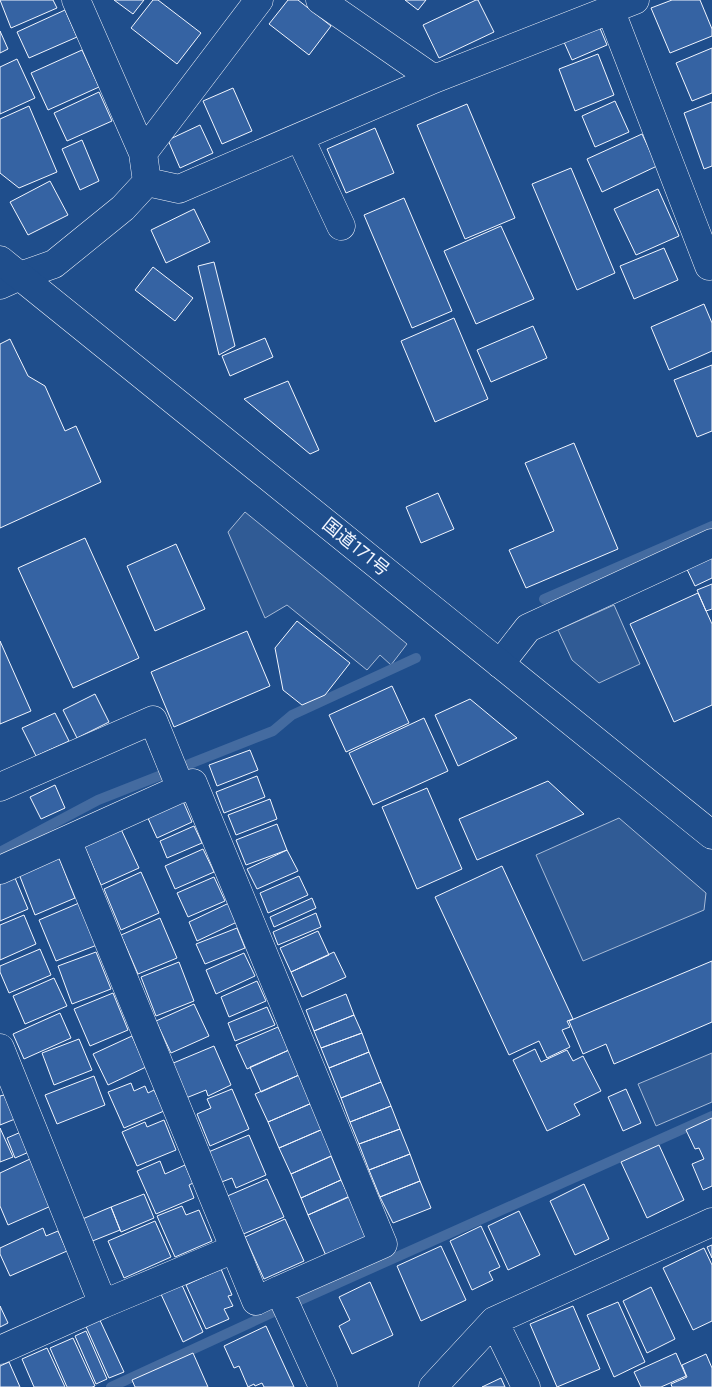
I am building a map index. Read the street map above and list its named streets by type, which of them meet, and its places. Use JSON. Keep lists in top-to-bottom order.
{
  "streets": {
    "main road": ["国道171号"]
  }
}
